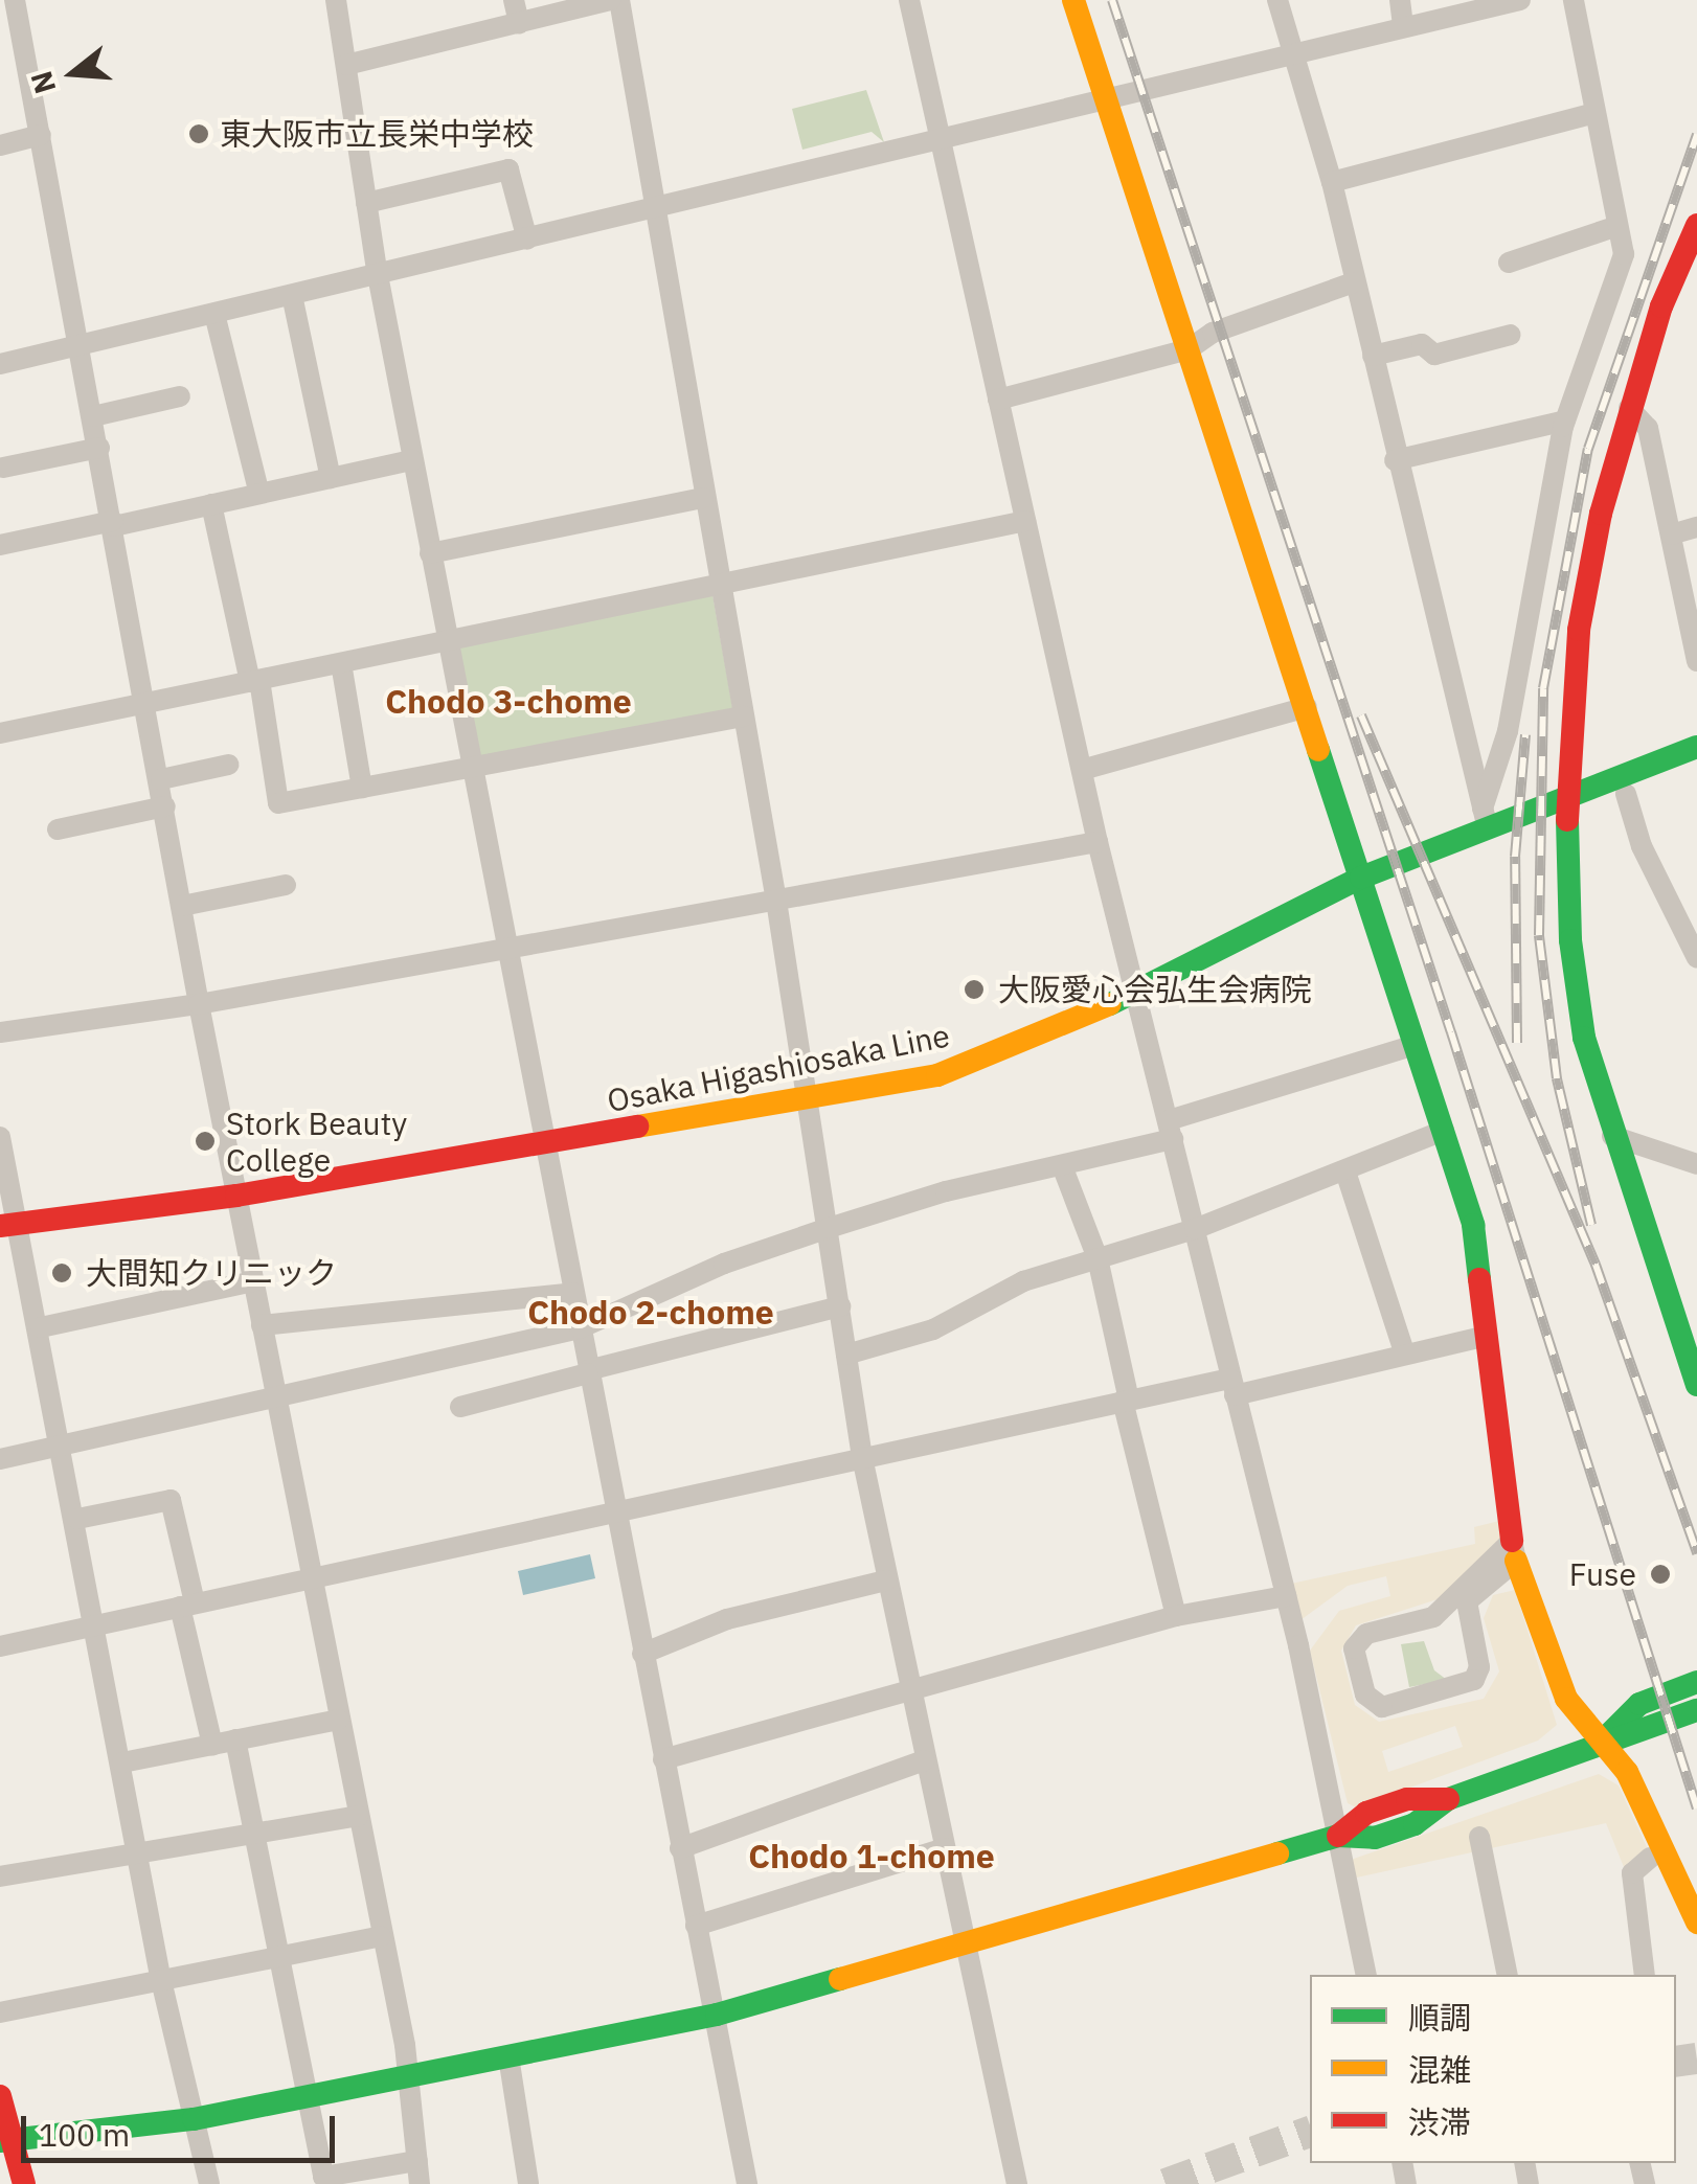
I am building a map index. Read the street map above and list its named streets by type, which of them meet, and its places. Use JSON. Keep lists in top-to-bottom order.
{
  "streets": {
    "street": ["Osaka Higashiosaka Line"]
  },
  "districts": ["Chodo 3-chome", "Chodo 2-chome", "Chodo 1-chome"],
  "places": [
    "東大阪市立長栄中学校",
    "大阪愛心会弘生会病院",
    "Stork Beauty College",
    "大間知クリニック",
    "Fuse"
  ],
  "legend": ["順調", "混雑", "渋滞"],
  "scale_bar": "100 m",
  "north": "left"
}
